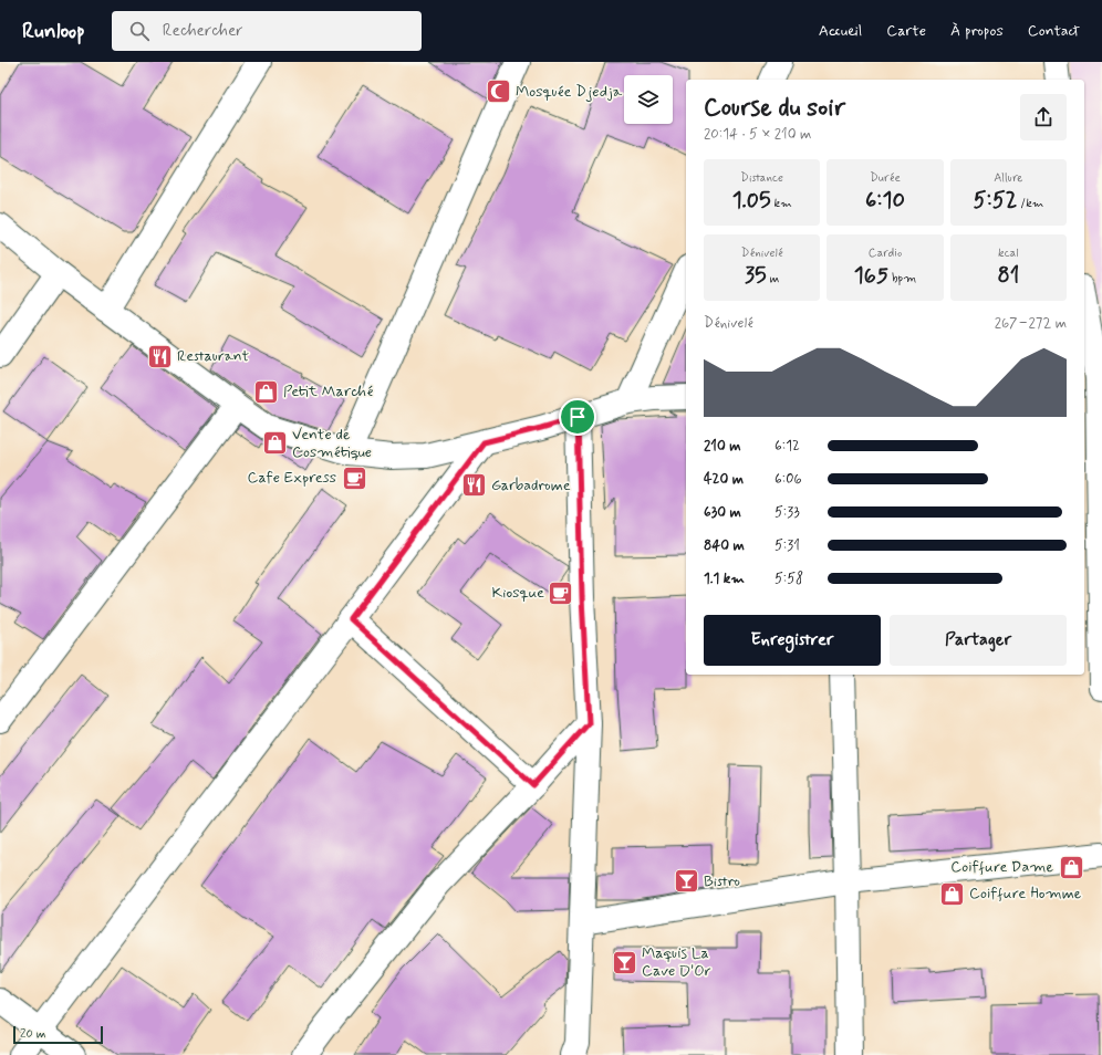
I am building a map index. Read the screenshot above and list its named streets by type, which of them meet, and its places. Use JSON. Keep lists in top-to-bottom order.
{
  "places": {
    "mosque": ["Mosquée Djedja"],
    "restaurant": ["Restaurant", "Garbadrome"],
    "shop": [
      "Petit Marché",
      "Vente de Cosmétique",
      "Coiffure Dame",
      "Coiffure Homme"
    ],
    "cafe": ["Cafe Express", "Kiosque"],
    "bar": ["Bistro", "Maquis La Cave D'Or"]
  },
  "scale_bar": "20 m",
  "page": {
    "header": "Runloop",
    "search": "Rechercher",
    "nav": [
      "Accueil",
      "Carte",
      "À propos",
      "Contact"
    ],
    "heading": ["Course du soir", "20:14 · 5 × 210 m"],
    "stats": [
      ["Distance", "1.05 km"],
      ["Durée", "6:10"],
      ["Allure", "5:52 /km"],
      ["Dénivelé", "35 m"],
      ["Cardio", "165 bpm"],
      ["kcal", "81"]
    ],
    "chart": ["Dénivelé", "267–272 m"],
    "list": [
      {
        "name": "210 m",
        "note": "6:12"
      },
      {
        "name": "420 m",
        "note": "6:06"
      },
      {
        "name": "630 m",
        "note": "5:33"
      },
      {
        "name": "840 m",
        "note": "5:31"
      },
      {
        "name": "1.1 km",
        "note": "5:58"
      }
    ],
    "buttons": ["Enregistrer", "Partager"],
    "scale": "20 m"
  }
}
